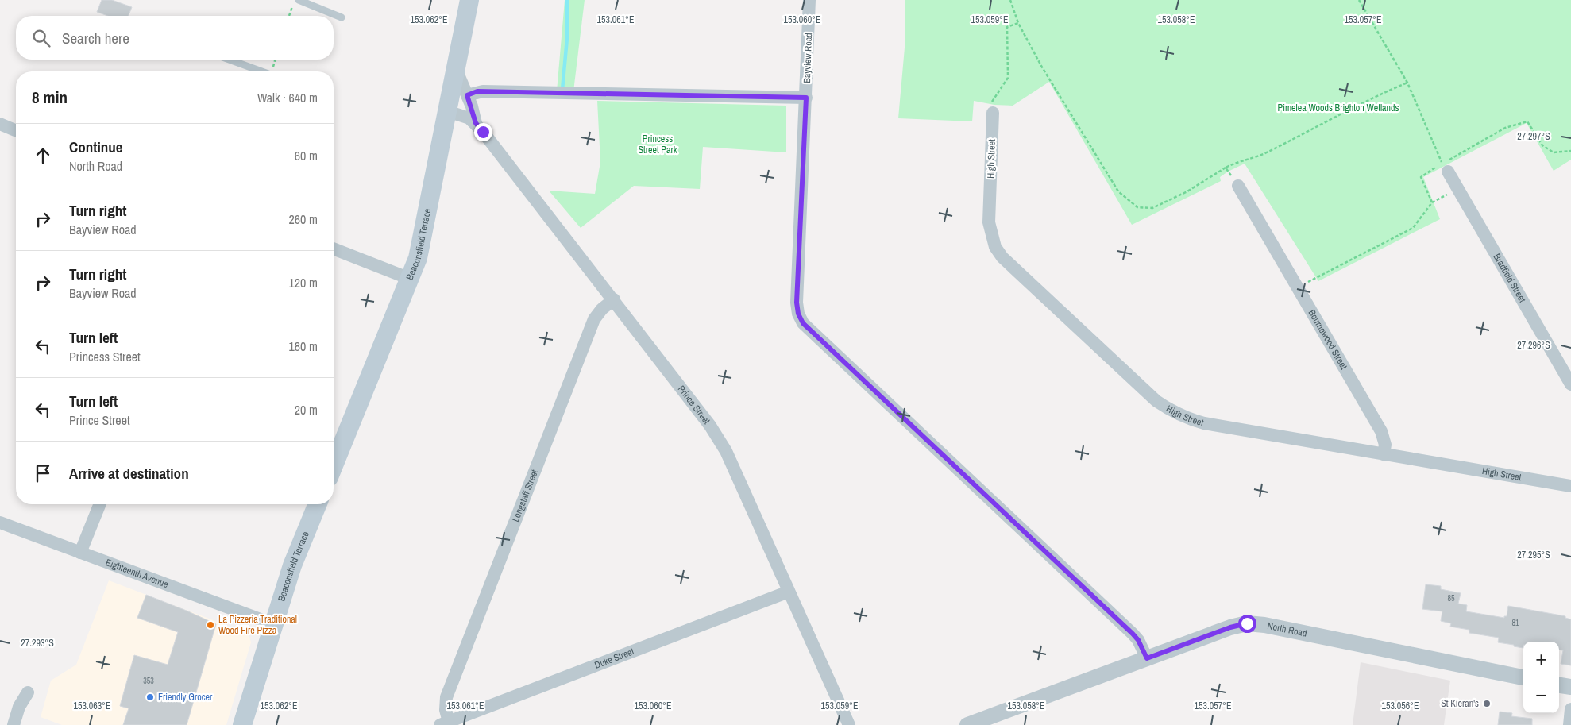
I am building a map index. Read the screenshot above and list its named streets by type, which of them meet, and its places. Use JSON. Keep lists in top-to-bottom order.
{
  "streets": {
    "main road": ["Beaconsfield Terrace"],
    "street": [
      "Bayview Road",
      "High Street",
      "Bradfield Street",
      "Bournewood Street",
      "Prince Street",
      "Longstaff Street",
      "Eighteenth Avenue",
      "North Road",
      "Duke Street"
    ]
  },
  "crossings": [
    ["Bayview Road", "North Road"],
    ["High Street", "Bournewood Street"],
    ["Beaconsfield Terrace", "Prince Street"],
    ["Beaconsfield Terrace", "Eighteenth Avenue"],
    ["Prince Street", "Longstaff Street"],
    ["Prince Street", "Duke Street"],
    ["Longstaff Street", "Duke Street"]
  ],
  "parks": ["Pimelea Woods Brighton Wetlands", "Princess Street Park"],
  "places": ["La Pizzeria Traditional Wood Fire Pizza", "Friendly Grocer", "St Kieran's"],
  "house_numbers": ["85", "81", "353"],
  "page": {
    "search": "Search here",
    "heading": ["8 min", "Walk · 640 m"],
    "list": [
      ["Continue", "North Road", "60 m"],
      ["Turn right", "Bayview Road", "260 m"],
      ["Turn right", "Bayview Road", "120 m"],
      ["Turn left", "Princess Street", "180 m"],
      ["Turn left", "Prince Street", "20 m"],
      "Arrive at destination"
    ],
    "map_buttons": ["+", "−"]
  },
  "coordinates": [
    "153.062°E",
    "153.061°E",
    "153.060°E",
    "153.059°E",
    "153.058°E",
    "153.057°E",
    "27.297°S",
    "27.296°S",
    "27.295°S",
    "27.293°S",
    "153.063°E",
    "153.056°E"
  ]
}
